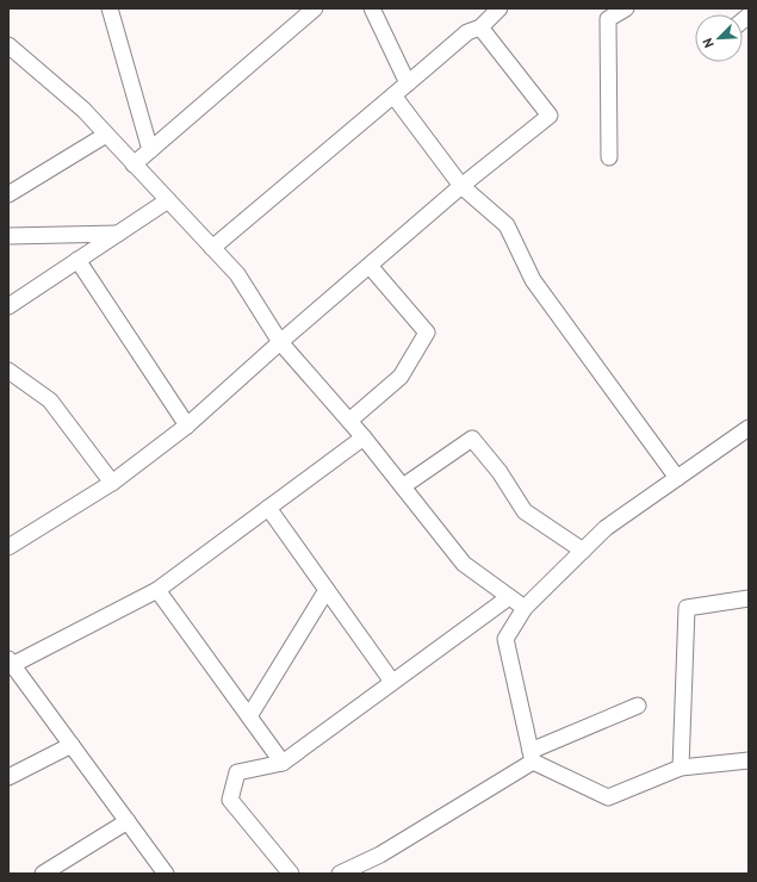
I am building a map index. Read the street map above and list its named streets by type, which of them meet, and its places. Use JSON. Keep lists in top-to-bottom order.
{
  "north": "bottom left"
}
